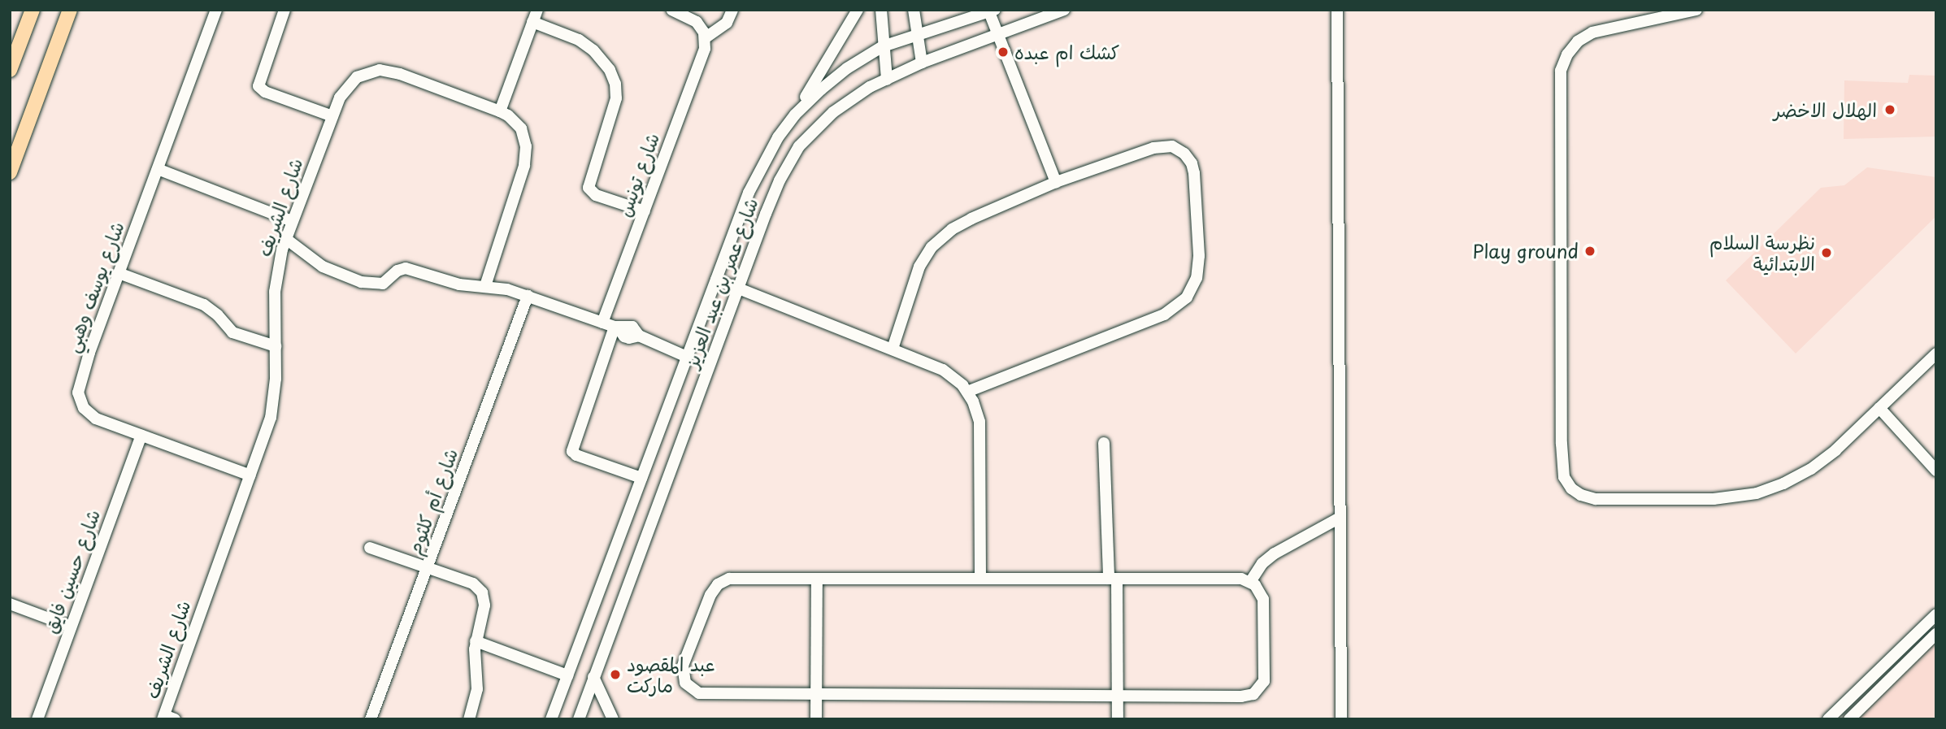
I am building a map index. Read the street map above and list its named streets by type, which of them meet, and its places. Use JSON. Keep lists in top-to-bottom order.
{
  "streets": {
    "street": [
      "شارع تونس",
      "شارع الشريف",
      "شارع عمر بن عبد العزيز",
      "شارع يوسف وهبي",
      "شارع أم كلثوم",
      "شارع حسين فايق"
    ]
  },
  "crossings": [
    ["شارع الشريف", "شارع يوسف وهبي"],
    ["شارع يوسف وهبي", "شارع حسين فايق"]
  ],
  "places": [
    "كشك ام عبده",
    "الهلال الاخضر",
    "Play ground",
    "نظرسة السلام الابتدائية",
    "عبد المقصود ماركت"
  ]
}
